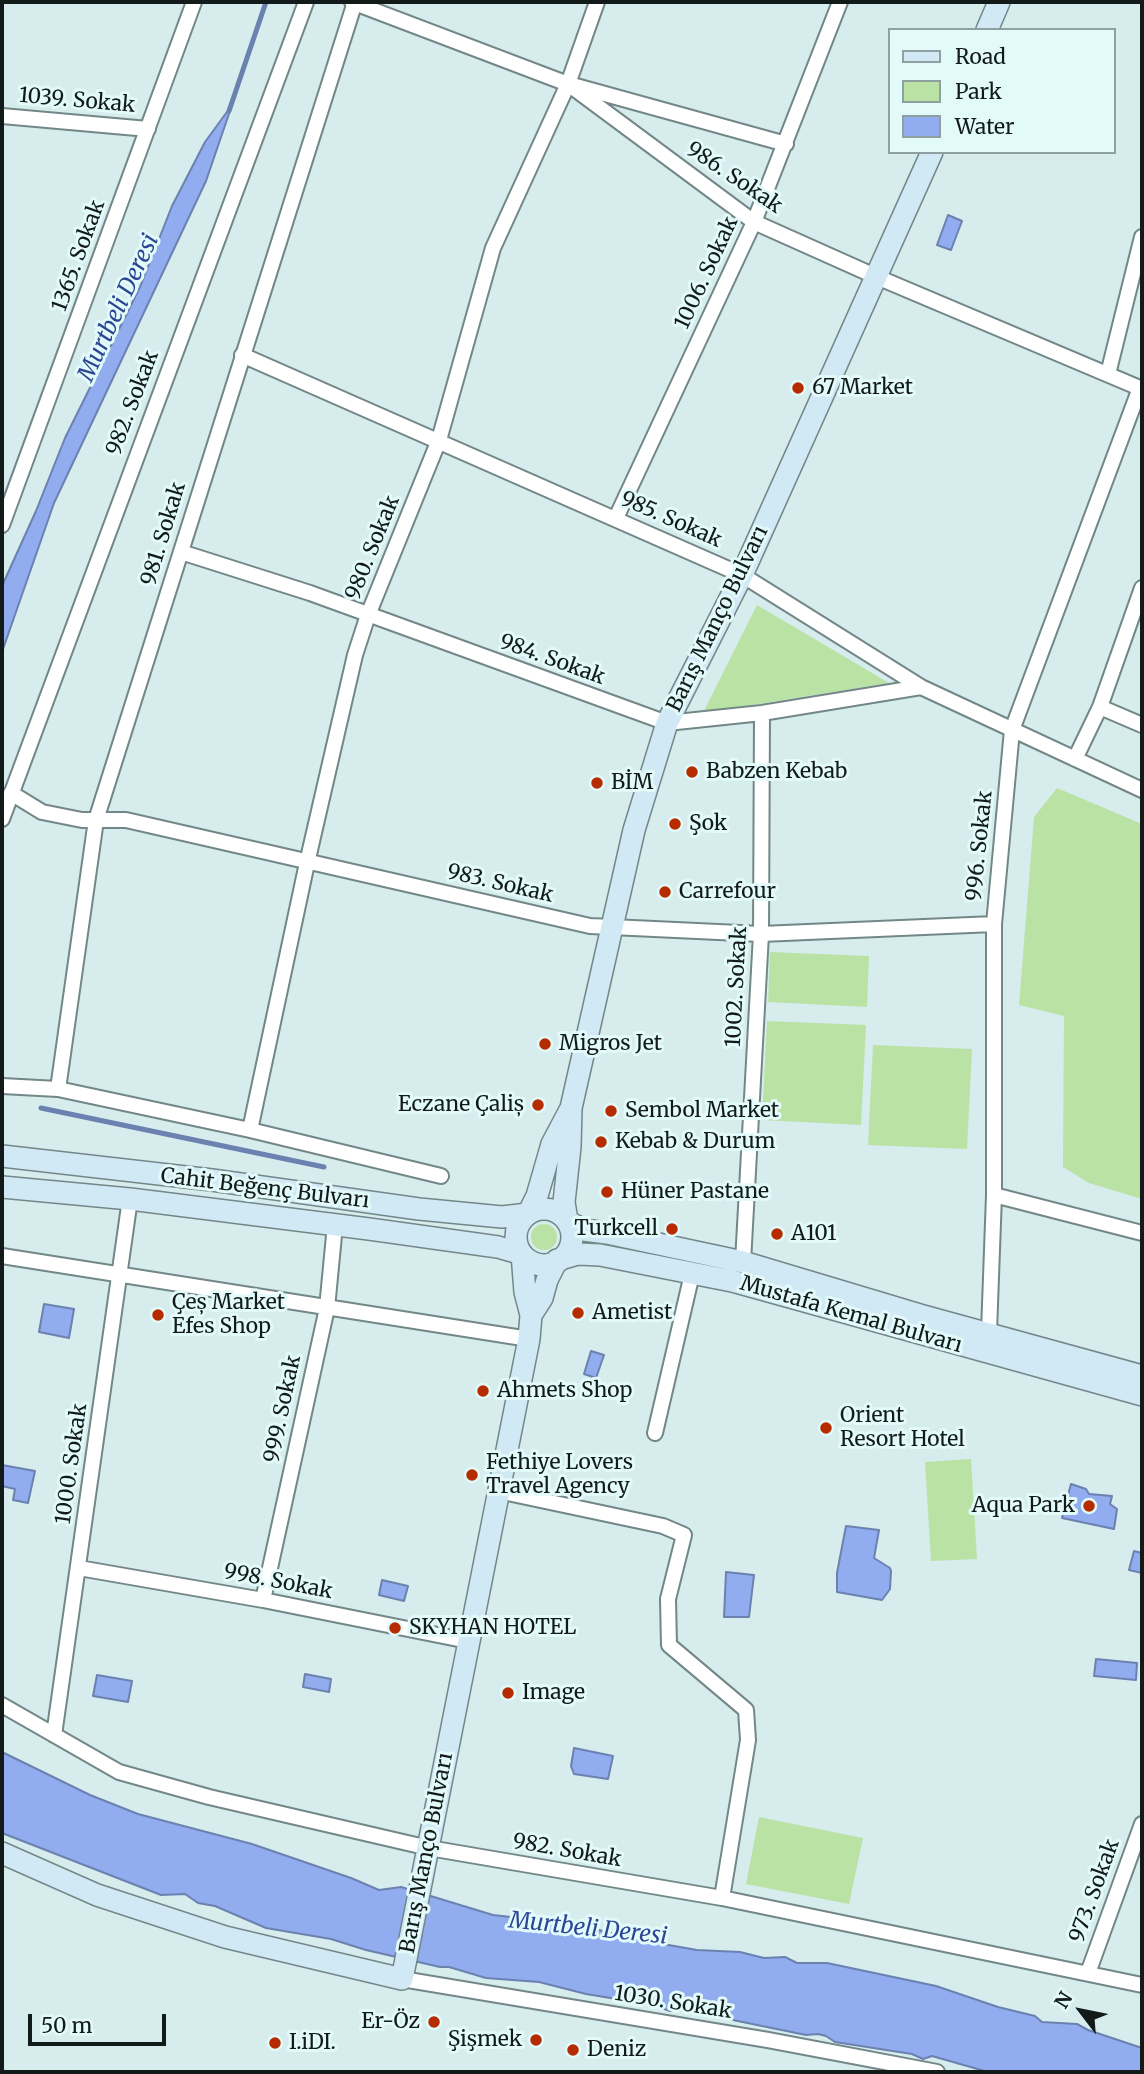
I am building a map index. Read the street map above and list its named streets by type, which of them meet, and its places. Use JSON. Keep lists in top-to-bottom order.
{
  "streets": {
    "main road": ["Barış Manço Bulvarı", "Cahit Beğenç Bulvarı", "Mustafa Kemal Bulvarı"],
    "street": [
      "1039. Sokak",
      "986. Sokak",
      "1365. Sokak",
      "1006. Sokak",
      "982. Sokak",
      "985. Sokak",
      "981. Sokak",
      "980. Sokak",
      "984. Sokak",
      "996. Sokak",
      "983. Sokak",
      "1002. Sokak",
      "999. Sokak",
      "1000. Sokak",
      "998. Sokak",
      "973. Sokak",
      "1030. Sokak"
    ]
  },
  "crossings": [
    ["1039. Sokak", "1365. Sokak"],
    ["986. Sokak", "1006. Sokak"],
    ["986. Sokak", "981. Sokak"],
    ["986. Sokak", "980. Sokak"],
    ["986. Sokak", "Barış Manço Bulvarı"],
    ["986. Sokak", "996. Sokak"],
    ["1006. Sokak", "985. Sokak"],
    ["982. Sokak", "Barış Manço Bulvarı"],
    ["982. Sokak", "983. Sokak"],
    ["982. Sokak", "1000. Sokak"],
    ["982. Sokak", "973. Sokak"],
    ["985. Sokak", "981. Sokak"],
    ["985. Sokak", "980. Sokak"],
    ["985. Sokak", "Barış Manço Bulvarı"],
    ["985. Sokak", "984. Sokak"],
    ["985. Sokak", "996. Sokak"],
    ["981. Sokak", "984. Sokak"],
    ["981. Sokak", "983. Sokak"],
    ["980. Sokak", "984. Sokak"],
    ["980. Sokak", "983. Sokak"],
    ["Barış Manço Bulvarı", "984. Sokak"],
    ["Barış Manço Bulvarı", "983. Sokak"],
    ["Barış Manço Bulvarı", "Cahit Beğenç Bulvarı"],
    ["Barış Manço Bulvarı", "Mustafa Kemal Bulvarı"],
    ["Barış Manço Bulvarı", "998. Sokak"],
    ["Barış Manço Bulvarı", "1030. Sokak"],
    ["984. Sokak", "1002. Sokak"],
    ["996. Sokak", "983. Sokak"],
    ["996. Sokak", "Mustafa Kemal Bulvarı"],
    ["983. Sokak", "1002. Sokak"],
    ["1002. Sokak", "Mustafa Kemal Bulvarı"],
    ["Cahit Beğenç Bulvarı", "Mustafa Kemal Bulvarı"],
    ["Cahit Beğenç Bulvarı", "999. Sokak"],
    ["Cahit Beğenç Bulvarı", "1000. Sokak"],
    ["999. Sokak", "998. Sokak"],
    ["1000. Sokak", "998. Sokak"]
  ],
  "water": ["Murtbeli Deresi"],
  "places": [
    "67 Market",
    "Babzen Kebab",
    "BİM",
    "Şok",
    "Carrefour",
    "Migros Jet",
    "Eczane Çaliș",
    "Sembol Market",
    "Kebab & Durum",
    "Hüner Pastane",
    "Turkcell",
    "A101",
    "Ametist",
    "Çeș Market Efes Shop",
    "Ahmets Shop",
    "Orient Resort Hotel",
    "Fethiye Lovers Travel Agency",
    "Aqua Park",
    "SKYHAN HOTEL",
    "Image",
    "Er-Öz",
    "Şişmek",
    "I.iDI.",
    "Deniz"
  ],
  "legend": ["Road", "Park", "Water"],
  "scale_bar": "50 m",
  "north": "top left"
}
